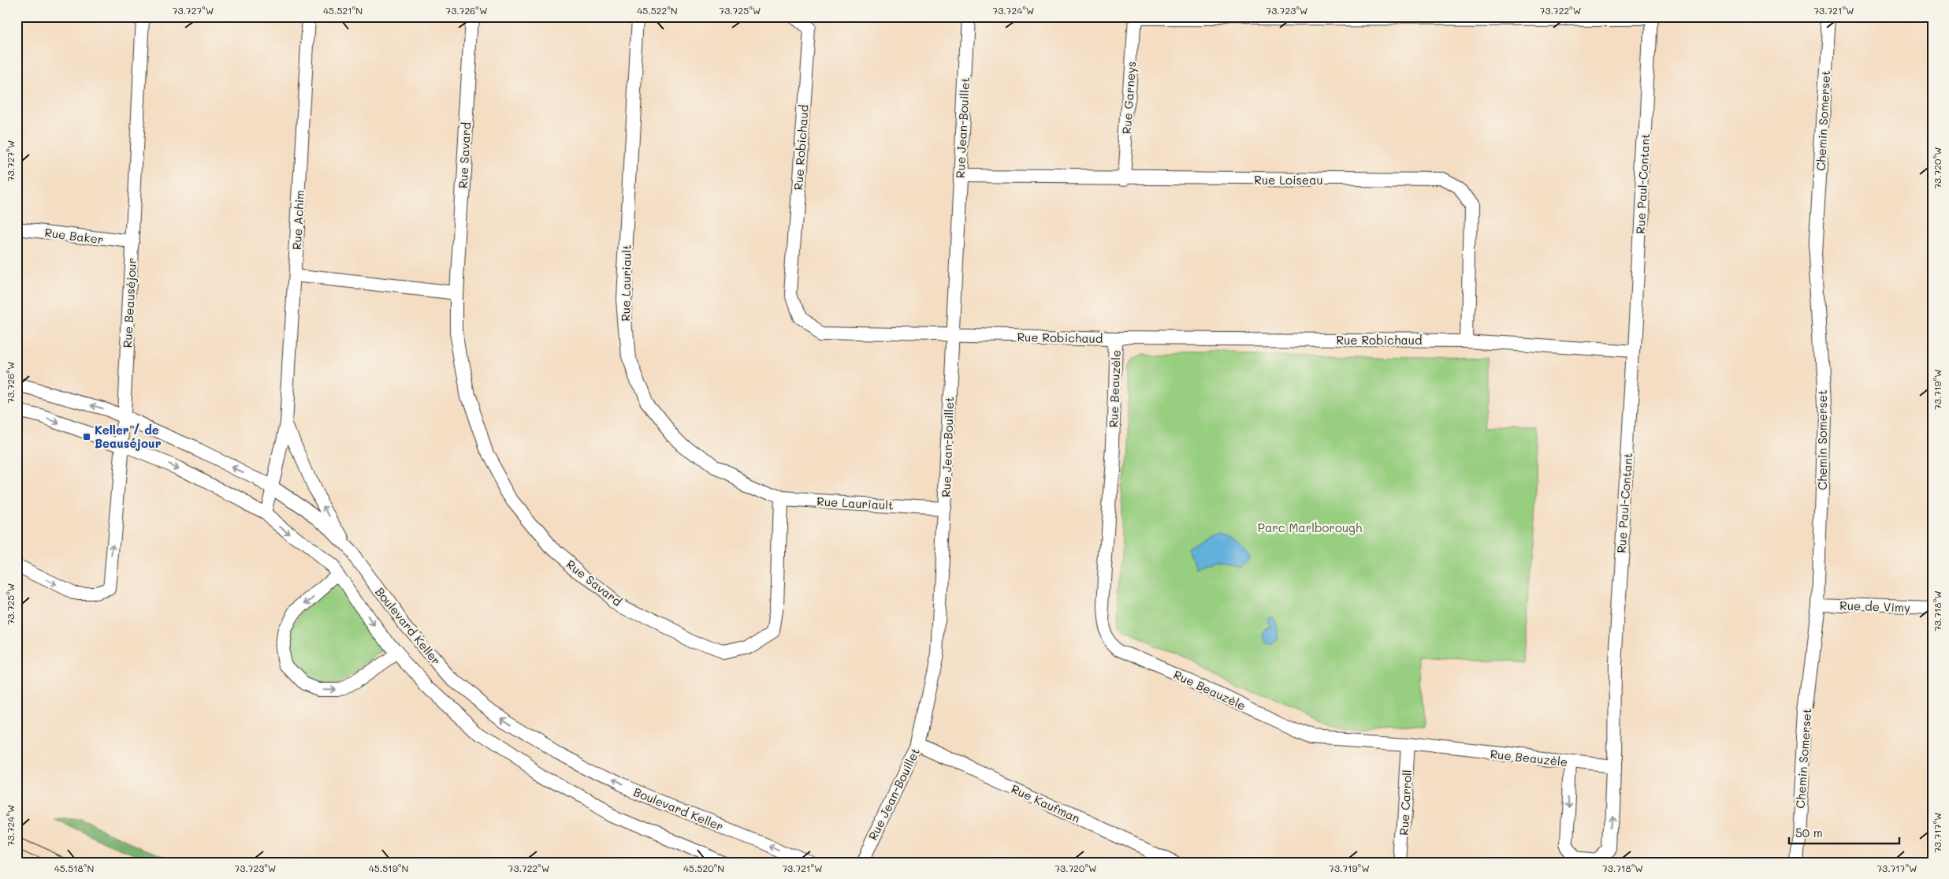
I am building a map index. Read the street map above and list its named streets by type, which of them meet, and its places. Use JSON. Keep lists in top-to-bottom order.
{
  "streets": {
    "street": [
      "Rue Garneys",
      "Chemin Somerset",
      "Rue Jean-Bouillet",
      "Rue Robichaud",
      "Rue Savard",
      "Rue Loiseau",
      "Rue Paul-Contant",
      "Rue Achim",
      "Rue Baker",
      "Rue Lauriault",
      "Rue Beauséjour",
      "Rue Beauzèle",
      "Rue de Vimy",
      "Boulevard Keller",
      "Rue Carroll",
      "Rue Kaufman"
    ]
  },
  "crossings": [
    ["Rue Garneys", "Rue Loiseau"],
    ["Chemin Somerset", "Rue de Vimy"],
    ["Rue Jean-Bouillet", "Rue Robichaud"],
    ["Rue Jean-Bouillet", "Rue Loiseau"],
    ["Rue Jean-Bouillet", "Rue Lauriault"],
    ["Rue Jean-Bouillet", "Rue Kaufman"],
    ["Rue Robichaud", "Rue Loiseau"],
    ["Rue Robichaud", "Rue Paul-Contant"],
    ["Rue Robichaud", "Rue Beauzèle"],
    ["Rue Savard", "Rue Lauriault"],
    ["Rue Paul-Contant", "Rue Beauzèle"],
    ["Rue Achim", "Boulevard Keller"],
    ["Rue Baker", "Rue Beauséjour"],
    ["Rue Beauséjour", "Boulevard Keller"],
    ["Rue Beauzèle", "Rue Carroll"]
  ],
  "parks": ["Parc Marlborough"],
  "places": {
    "transit": ["Keller / de Beauséjour"]
  },
  "scale_bar": "50 m",
  "coordinates": [
    "73.727°W",
    "45.521°N",
    "73.726°W",
    "45.522°N",
    "73.725°W",
    "73.724°W",
    "73.723°W",
    "73.722°W",
    "73.721°W",
    "73.720°W",
    "73.719°W",
    "73.718°W",
    "73.717°W",
    "45.518°N",
    "45.519°N",
    "45.520°N"
  ]
}
